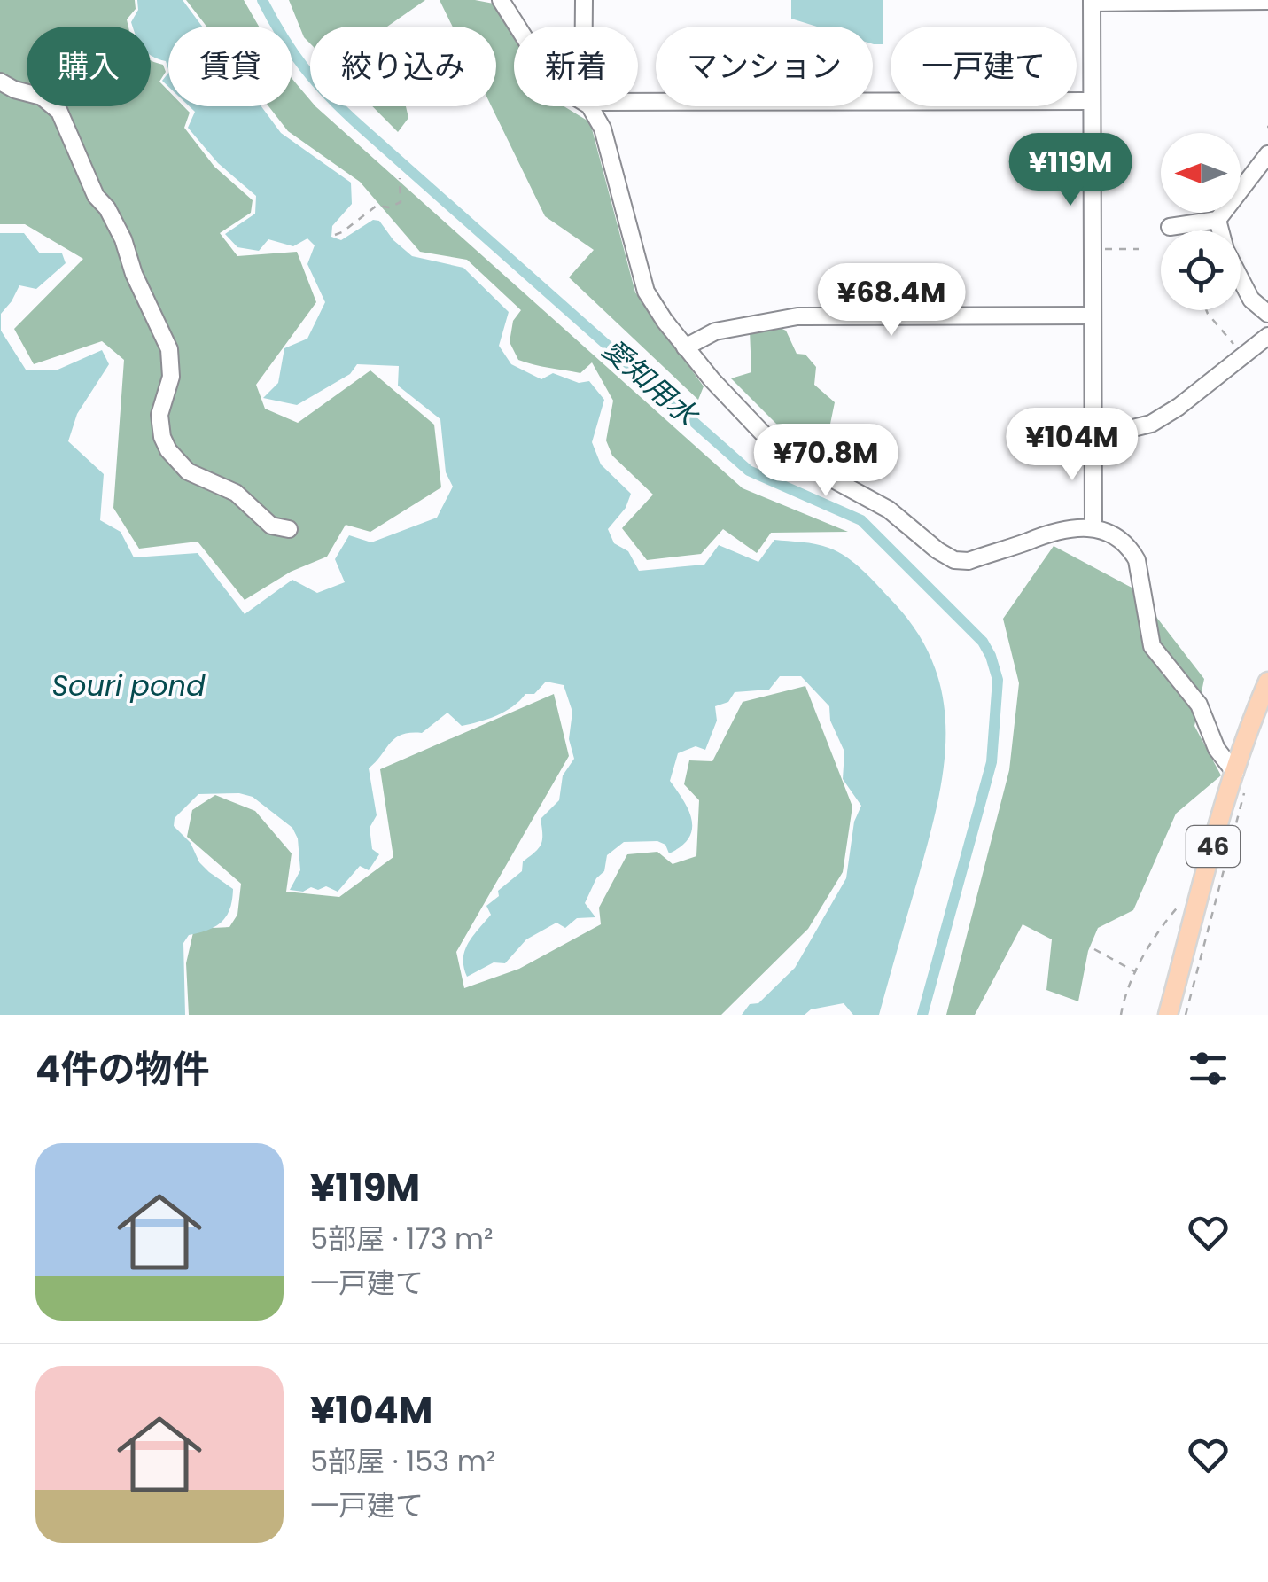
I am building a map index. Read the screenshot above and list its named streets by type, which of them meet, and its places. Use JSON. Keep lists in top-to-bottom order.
{
  "streets": {
    "main road": ["46"]
  },
  "water": ["愛知用水", "Souri pond"],
  "north": "left",
  "page": {
    "chip": [
      "購入",
      "賃貸",
      "絞り込み",
      "新着",
      "マンション",
      "一戸建て"
    ],
    "price": [
      "¥119M",
      "¥68.4M",
      "¥104M",
      "¥70.8M"
    ],
    "heading": "4件の物件",
    "list": [
      {
        "name": "¥119M",
        "note": "5部屋 · 173 m² · 一戸建て"
      },
      {
        "name": "¥104M",
        "note": "5部屋 · 153 m² · 一戸建て"
      }
    ]
  }
}
